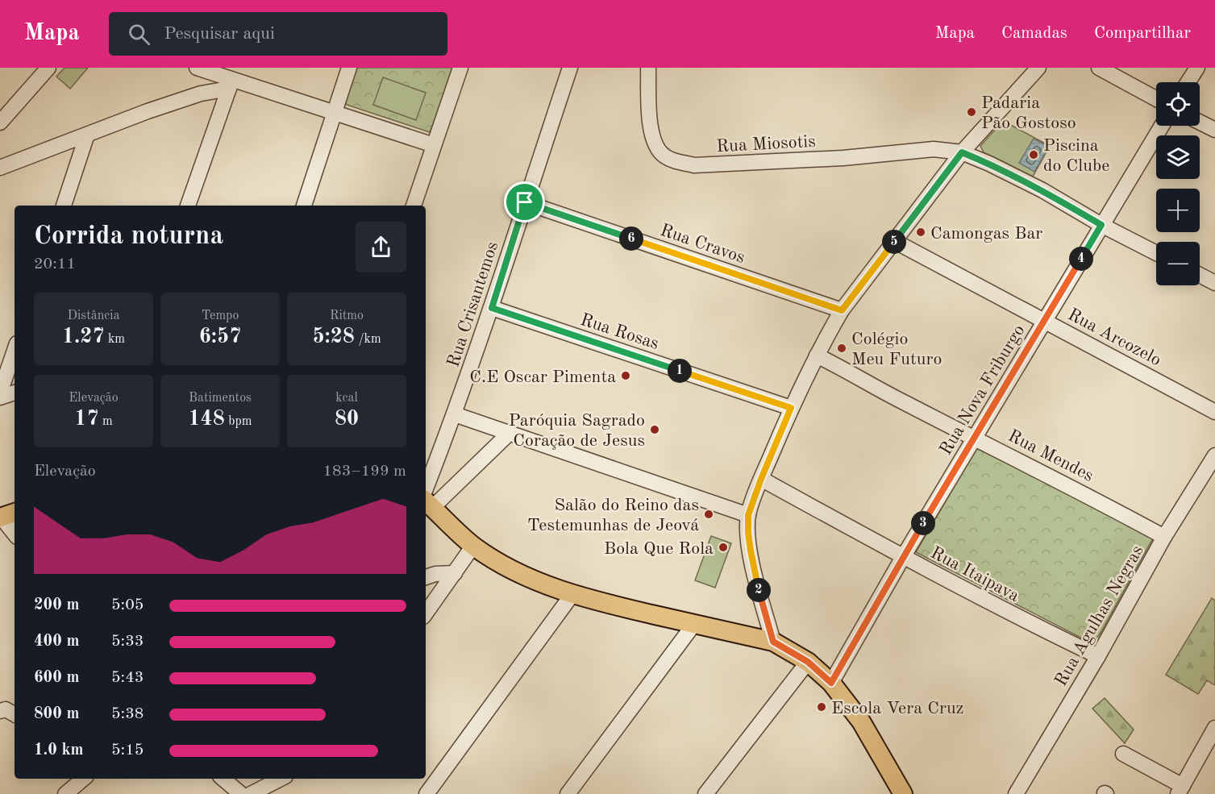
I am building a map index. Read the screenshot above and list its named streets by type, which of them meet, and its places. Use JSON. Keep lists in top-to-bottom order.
{
  "streets": {
    "street": [
      "Rua Miosotis",
      "Rua Cravos",
      "Rua Crisantemos",
      "Rua Rosas",
      "Rua Arcozelo",
      "Rua Nova Friburgo",
      "Rua Mendes",
      "Rua Itaipava",
      "Rua Agulhas Negras"
    ]
  },
  "crossings": [
    ["Rua Miosotis", "Rua Nova Friburgo"],
    ["Rua Cravos", "Rua Crisantemos"],
    ["Rua Crisantemos", "Rua Rosas"],
    ["Rua Arcozelo", "Rua Nova Friburgo"],
    ["Rua Nova Friburgo", "Rua Mendes"],
    ["Rua Nova Friburgo", "Rua Itaipava"],
    ["Rua Mendes", "Rua Agulhas Negras"],
    ["Rua Itaipava", "Rua Agulhas Negras"]
  ],
  "places": [
    "Padaria Pão Gostoso",
    "Piscina do Clube",
    "Camongas Bar",
    "Colégio Meu Futuro",
    "C.E Oscar Pimenta",
    "Paróquia Sagrado Coração de Jesus",
    "Salão do Reino das Testemunhas de Jeová",
    "Bola Que Rola",
    "Escola Vera Cruz"
  ],
  "page": {
    "header": "Mapa",
    "search": "Pesquisar aqui",
    "nav": ["Mapa", "Camadas", "Compartilhar"],
    "map_buttons": ["+", "−"],
    "heading": ["Corrida noturna", "20:11"],
    "pins": [
      "6",
      "5",
      "4",
      "1",
      "3",
      "2"
    ],
    "stats": [
      ["Distância", "1.27 km"],
      ["Tempo", "6:57"],
      ["Ritmo", "5:28 /km"],
      ["Elevação", "17 m"],
      ["Batimentos", "148 bpm"],
      ["kcal", "80"]
    ],
    "chart": ["Elevação", "183–199 m"],
    "list": [
      {
        "name": "200 m",
        "note": "5:05"
      },
      {
        "name": "400 m",
        "note": "5:33"
      },
      {
        "name": "600 m",
        "note": "5:43"
      },
      {
        "name": "800 m",
        "note": "5:38"
      },
      {
        "name": "1.0 km",
        "note": "5:15"
      }
    ]
  }
}
